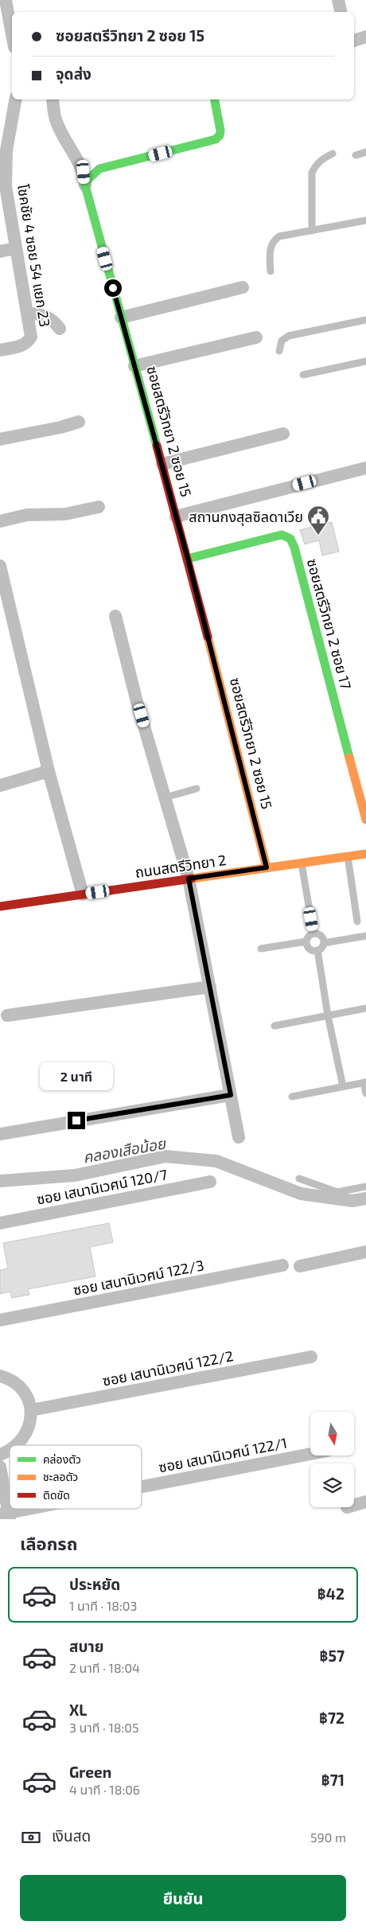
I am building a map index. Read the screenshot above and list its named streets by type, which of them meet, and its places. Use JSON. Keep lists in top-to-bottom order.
{
  "streets": {
    "street": [
      "โชคชัย 4 ซอย 54 แยก 23",
      "ซอยสตรีวิทยา 2 ซอย 15",
      "ซอยสตรีวิทยา 2 ซอย 17",
      "ถนนสตรีวิทยา 2",
      "ซอย เสนานิเวศน์ 120/7",
      "ซอย เสนานิเวศน์ 122/3",
      "ซอย เสนานิเวศน์ 122/2",
      "ซอย เสนานิเวศน์ 122/1"
    ]
  },
  "crossings": [
    ["ซอยสตรีวิทยา 2 ซอย 15", "ซอยสตรีวิทยา 2 ซอย 17"],
    ["ซอยสตรีวิทยา 2 ซอย 15", "ถนนสตรีวิทยา 2"]
  ],
  "water": ["คลองเสือน้อย"],
  "places": {
    "public building": ["สถานกงสุลซิลดาเวีย"]
  },
  "legend": ["คล่องตัว", "ชะลอตัว", "ติดขัด"],
  "north": "bottom",
  "page": {
    "banner": ["ซอยสตรีวิทยา 2 ซอย 15", "จุดส่ง"],
    "bubble": "2 นาที",
    "heading": "เลือกรถ",
    "list": [
      {
        "name": "ประหยัด",
        "note": "1 นาที · 18:03",
        "value": "฿42"
      },
      {
        "name": "สบาย",
        "note": "2 นาที · 18:04",
        "value": "฿57"
      },
      {
        "name": "XL",
        "note": "3 นาที · 18:05",
        "value": "฿72"
      },
      {
        "name": "Green",
        "note": "4 นาที · 18:06",
        "value": "฿71"
      }
    ],
    "pay": ["เงินสด", "590 m"],
    "buttons": "ยืนยัน"
  }
}
